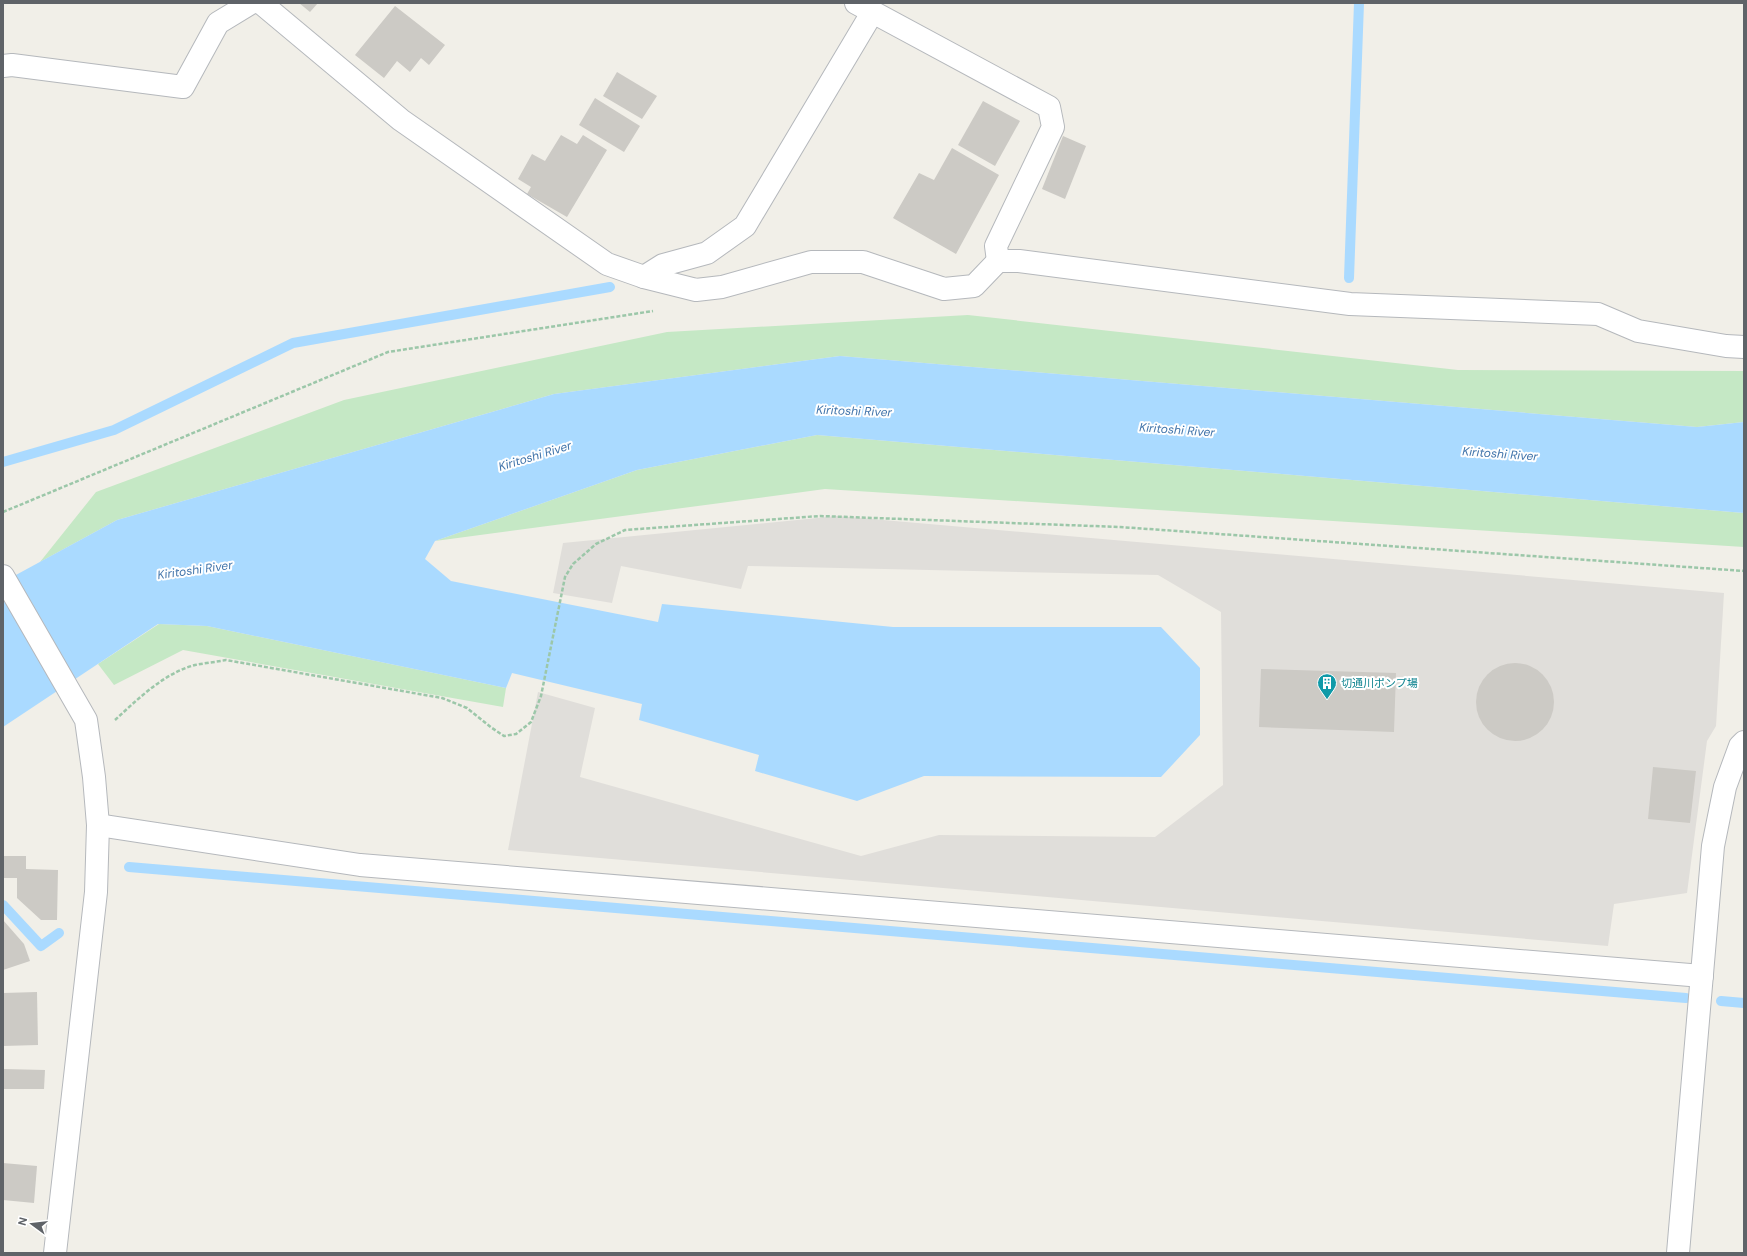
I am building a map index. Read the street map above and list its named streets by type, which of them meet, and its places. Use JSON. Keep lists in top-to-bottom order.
{
  "water": ["Kiritoshi River"],
  "places": {
    "building": ["切通川ポンプ場"]
  },
  "north": "left"
}
